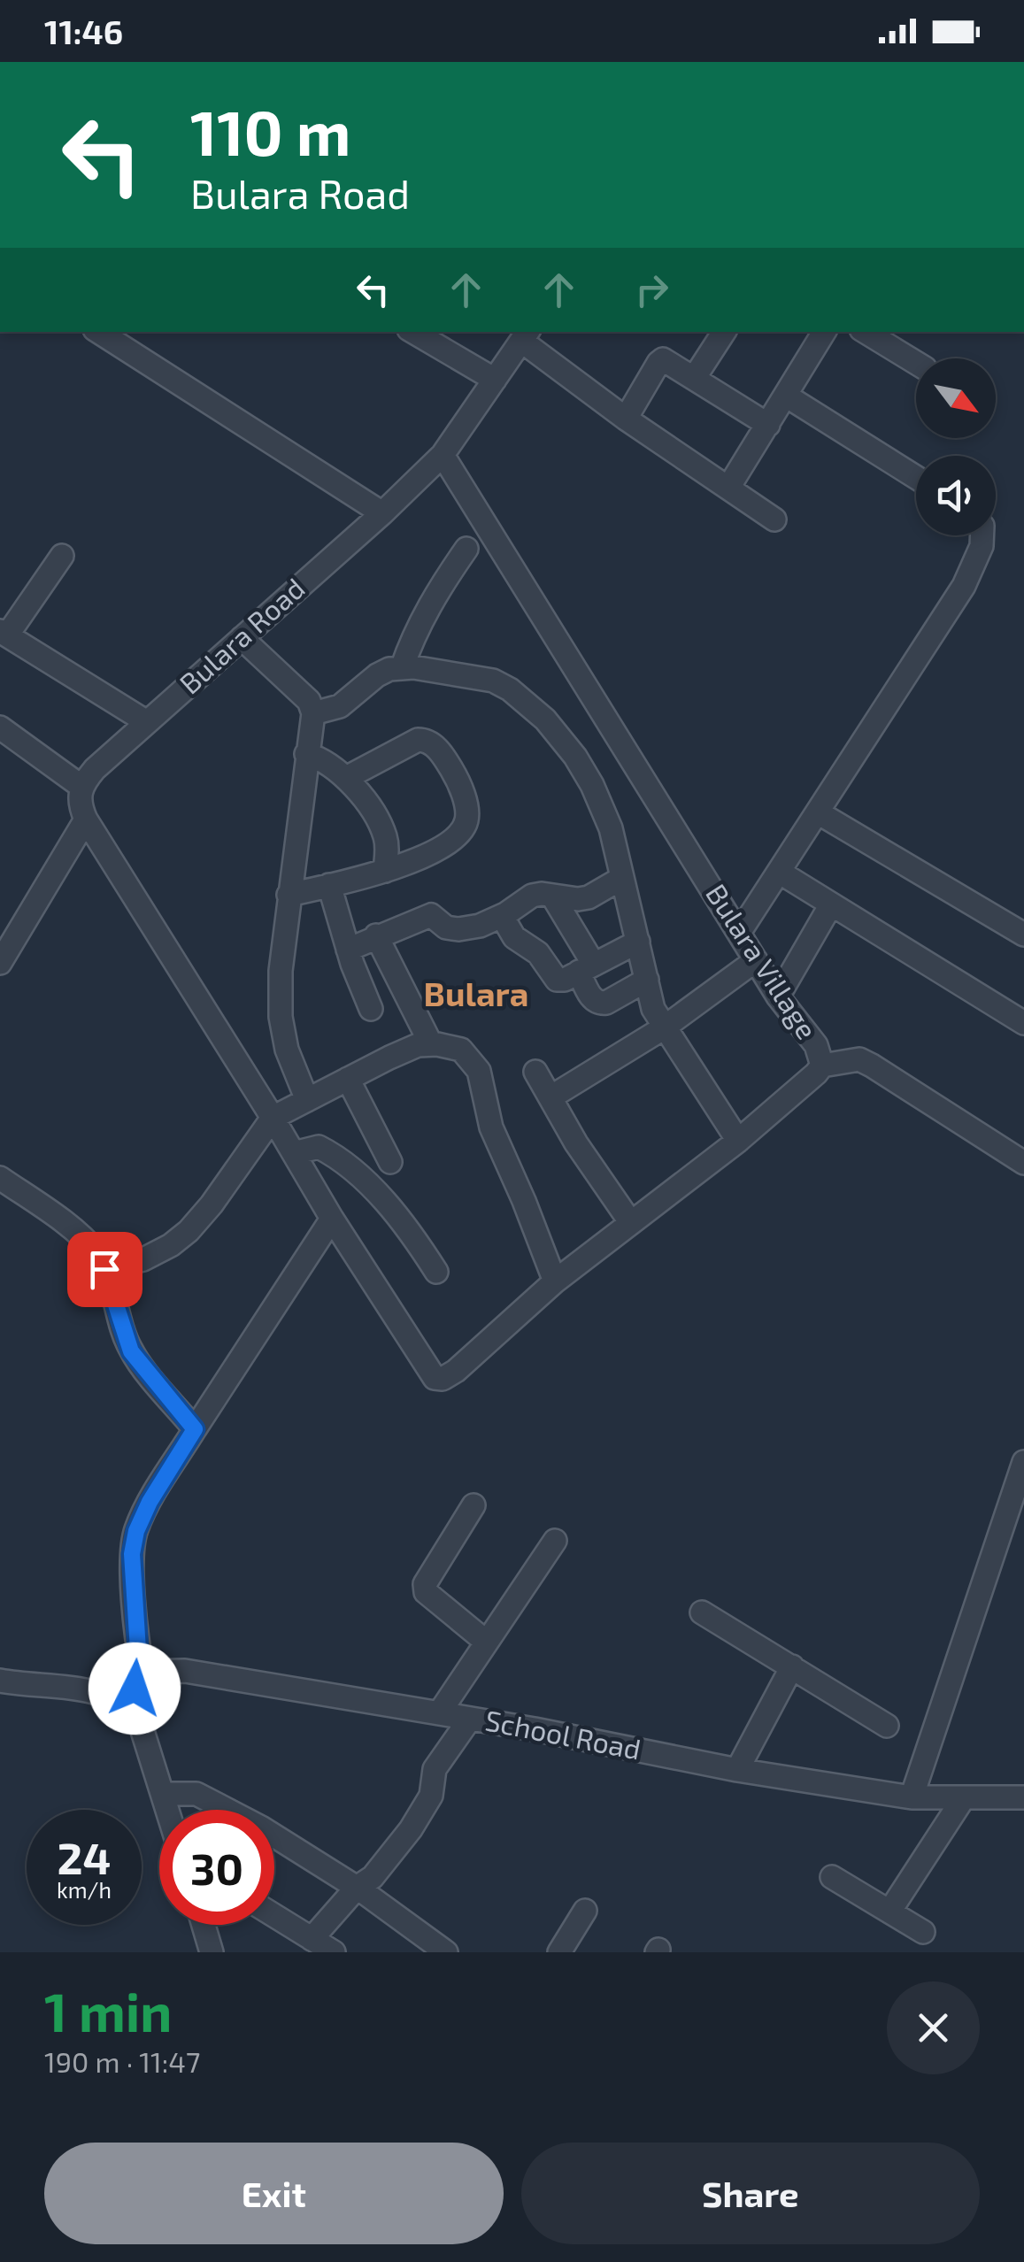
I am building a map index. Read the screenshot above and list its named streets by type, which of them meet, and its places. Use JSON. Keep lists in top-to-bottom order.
{
  "streets": {
    "street": ["Bulara Road", "Bulara Village", "School Road"]
  },
  "crossings": [
    ["Bulara Road", "Bulara Village"]
  ],
  "districts": ["Bulara"],
  "north": "bottom right",
  "page": {
    "status": "11:46",
    "turn": ["110 m", "Bulara Road"],
    "speed": "24 km/h",
    "limit": "30",
    "heading": ["1 min", "190 m · 11:47"],
    "buttons": ["Exit", "Share"]
  }
}
